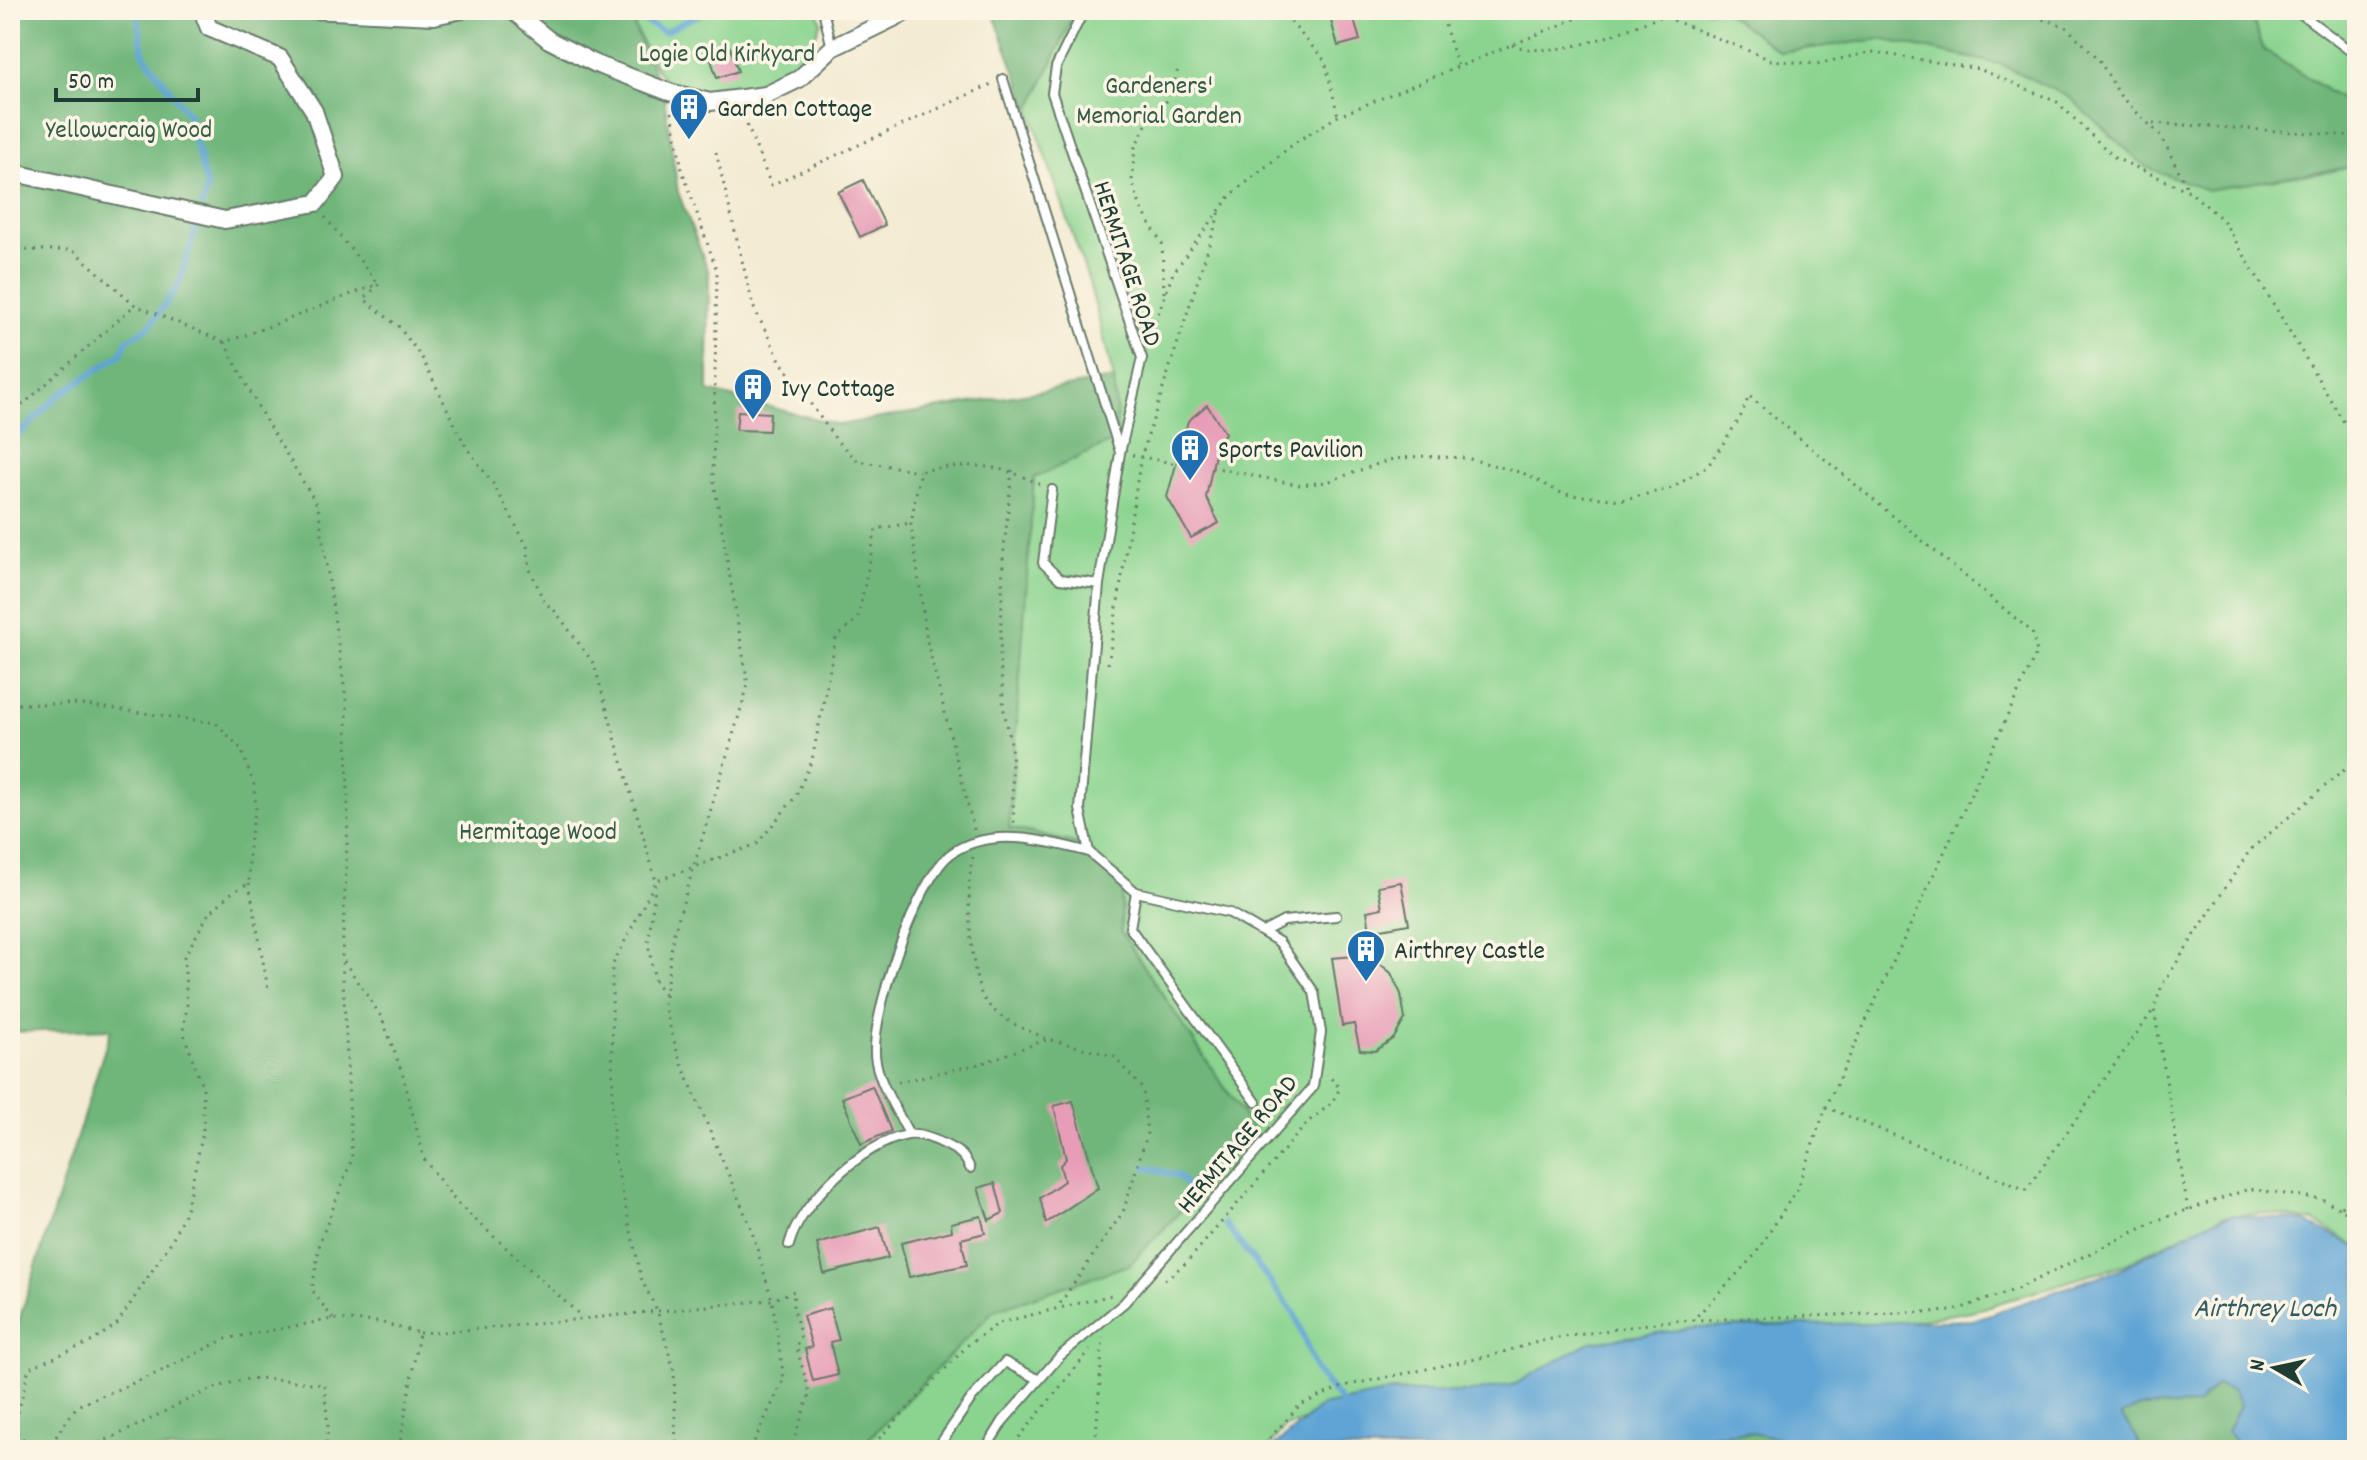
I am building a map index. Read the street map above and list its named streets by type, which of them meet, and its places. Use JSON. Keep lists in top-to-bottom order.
{
  "streets": {
    "lane": ["HERMITAGE ROAD"]
  },
  "water": ["Airthrey Loch"],
  "parks": [
    "Logie Old Kirkyard",
    "Gardeners' Memorial Garden",
    "Yellowcraig Wood",
    "Hermitage Wood"
  ],
  "places": {
    "building": [
      "Garden Cottage",
      "Ivy Cottage",
      "Sports Pavilion",
      "Airthrey Castle"
    ]
  },
  "scale_bar": "50 m",
  "north": "left"
}
